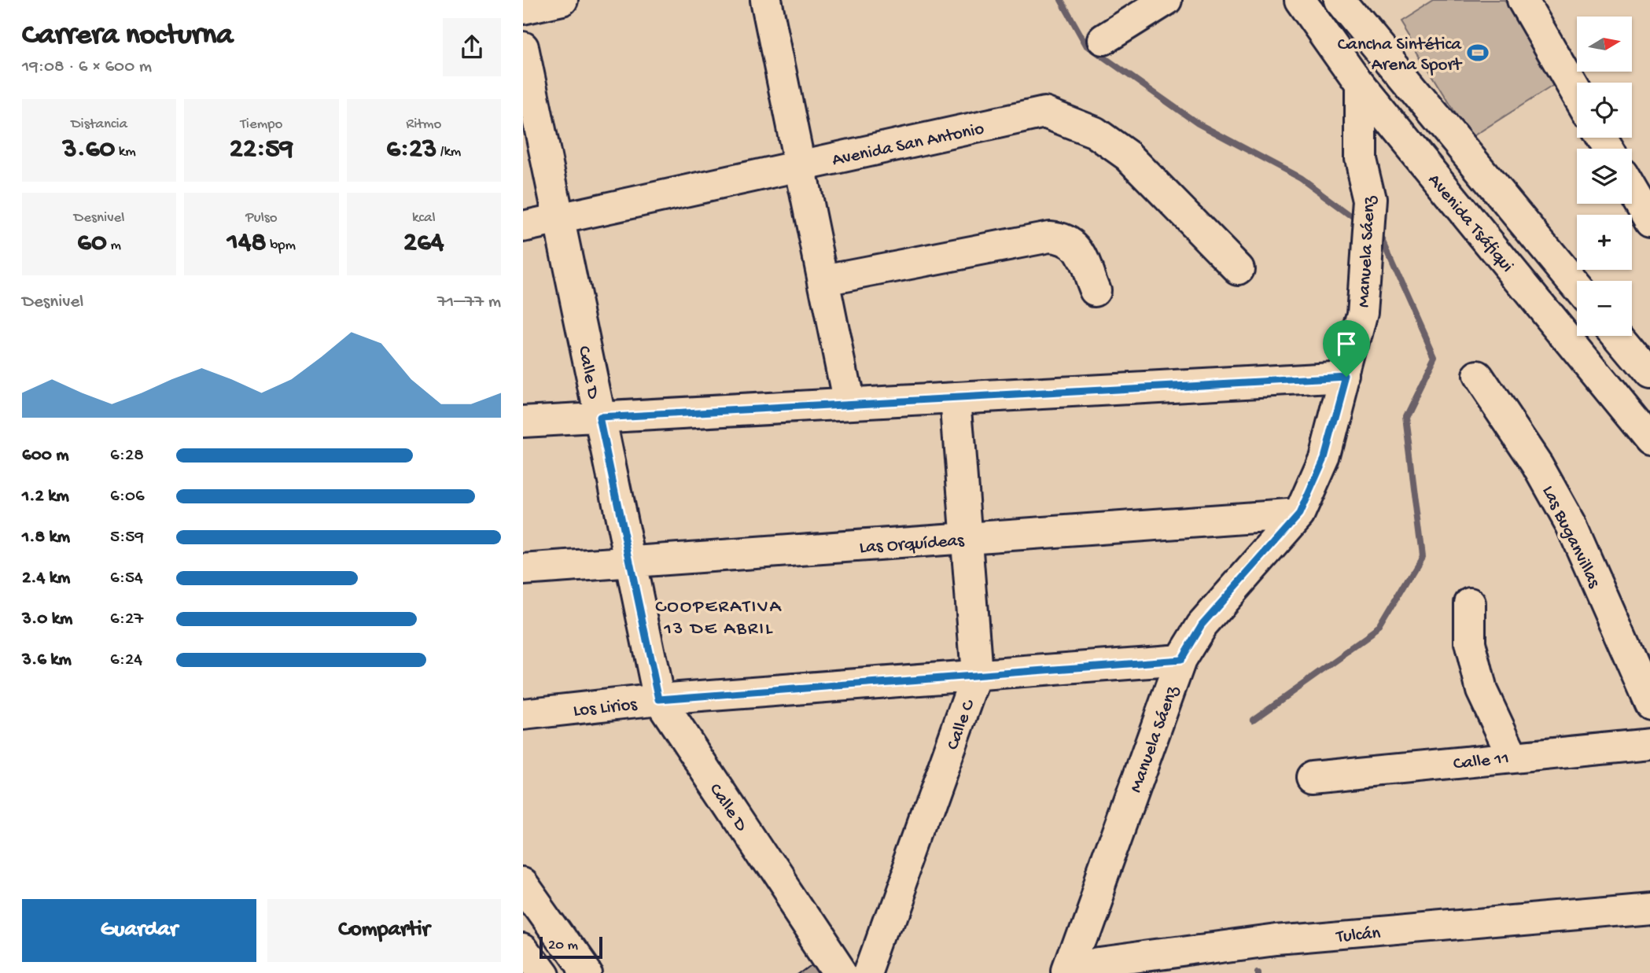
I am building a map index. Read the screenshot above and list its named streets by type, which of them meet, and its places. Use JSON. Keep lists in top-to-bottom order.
{
  "streets": {
    "street": [
      "Avenida San Antonio",
      "Avenida Tsáfiqui",
      "Manuela Sáenz",
      "Calle D",
      "Las Buganvillas",
      "Las Orquídeas",
      "Los Lirios",
      "Calle C",
      "Calle 11",
      "Tulcán"
    ]
  },
  "crossings": [
    ["Avenida San Antonio", "Calle D"],
    ["Avenida Tsáfiqui", "Manuela Sáenz"],
    ["Manuela Sáenz", "Las Orquídeas"],
    ["Manuela Sáenz", "Los Lirios"],
    ["Manuela Sáenz", "Tulcán"],
    ["Calle D", "Las Orquídeas"],
    ["Calle D", "Los Lirios"],
    ["Las Orquídeas", "Calle C"],
    ["Los Lirios", "Calle C"]
  ],
  "districts": ["COOPERATIVA 13 DE ABRIL"],
  "places": {
    "sports": ["Cancha Sintética Arena Sport"]
  },
  "scale_bar": "20 m",
  "north": "right",
  "page": {
    "heading": ["Carrera nocturna", "19:08 · 6 × 600 m"],
    "map_buttons": ["+", "−"],
    "stats": [
      ["Distancia", "3.60 km"],
      ["Tiempo", "22:59"],
      ["Ritmo", "6:23 /km"],
      ["Desnivel", "60 m"],
      ["Pulso", "148 bpm"],
      ["kcal", "264"]
    ],
    "chart": ["Desnivel", "71–77 m"],
    "list": [
      {
        "name": "600 m",
        "note": "6:28"
      },
      {
        "name": "1.2 km",
        "note": "6:06"
      },
      {
        "name": "1.8 km",
        "note": "5:59"
      },
      {
        "name": "2.4 km",
        "note": "6:54"
      },
      {
        "name": "3.0 km",
        "note": "6:27"
      },
      {
        "name": "3.6 km",
        "note": "6:24"
      }
    ],
    "buttons": ["Guardar", "Compartir"],
    "scale": "20 m"
  }
}
